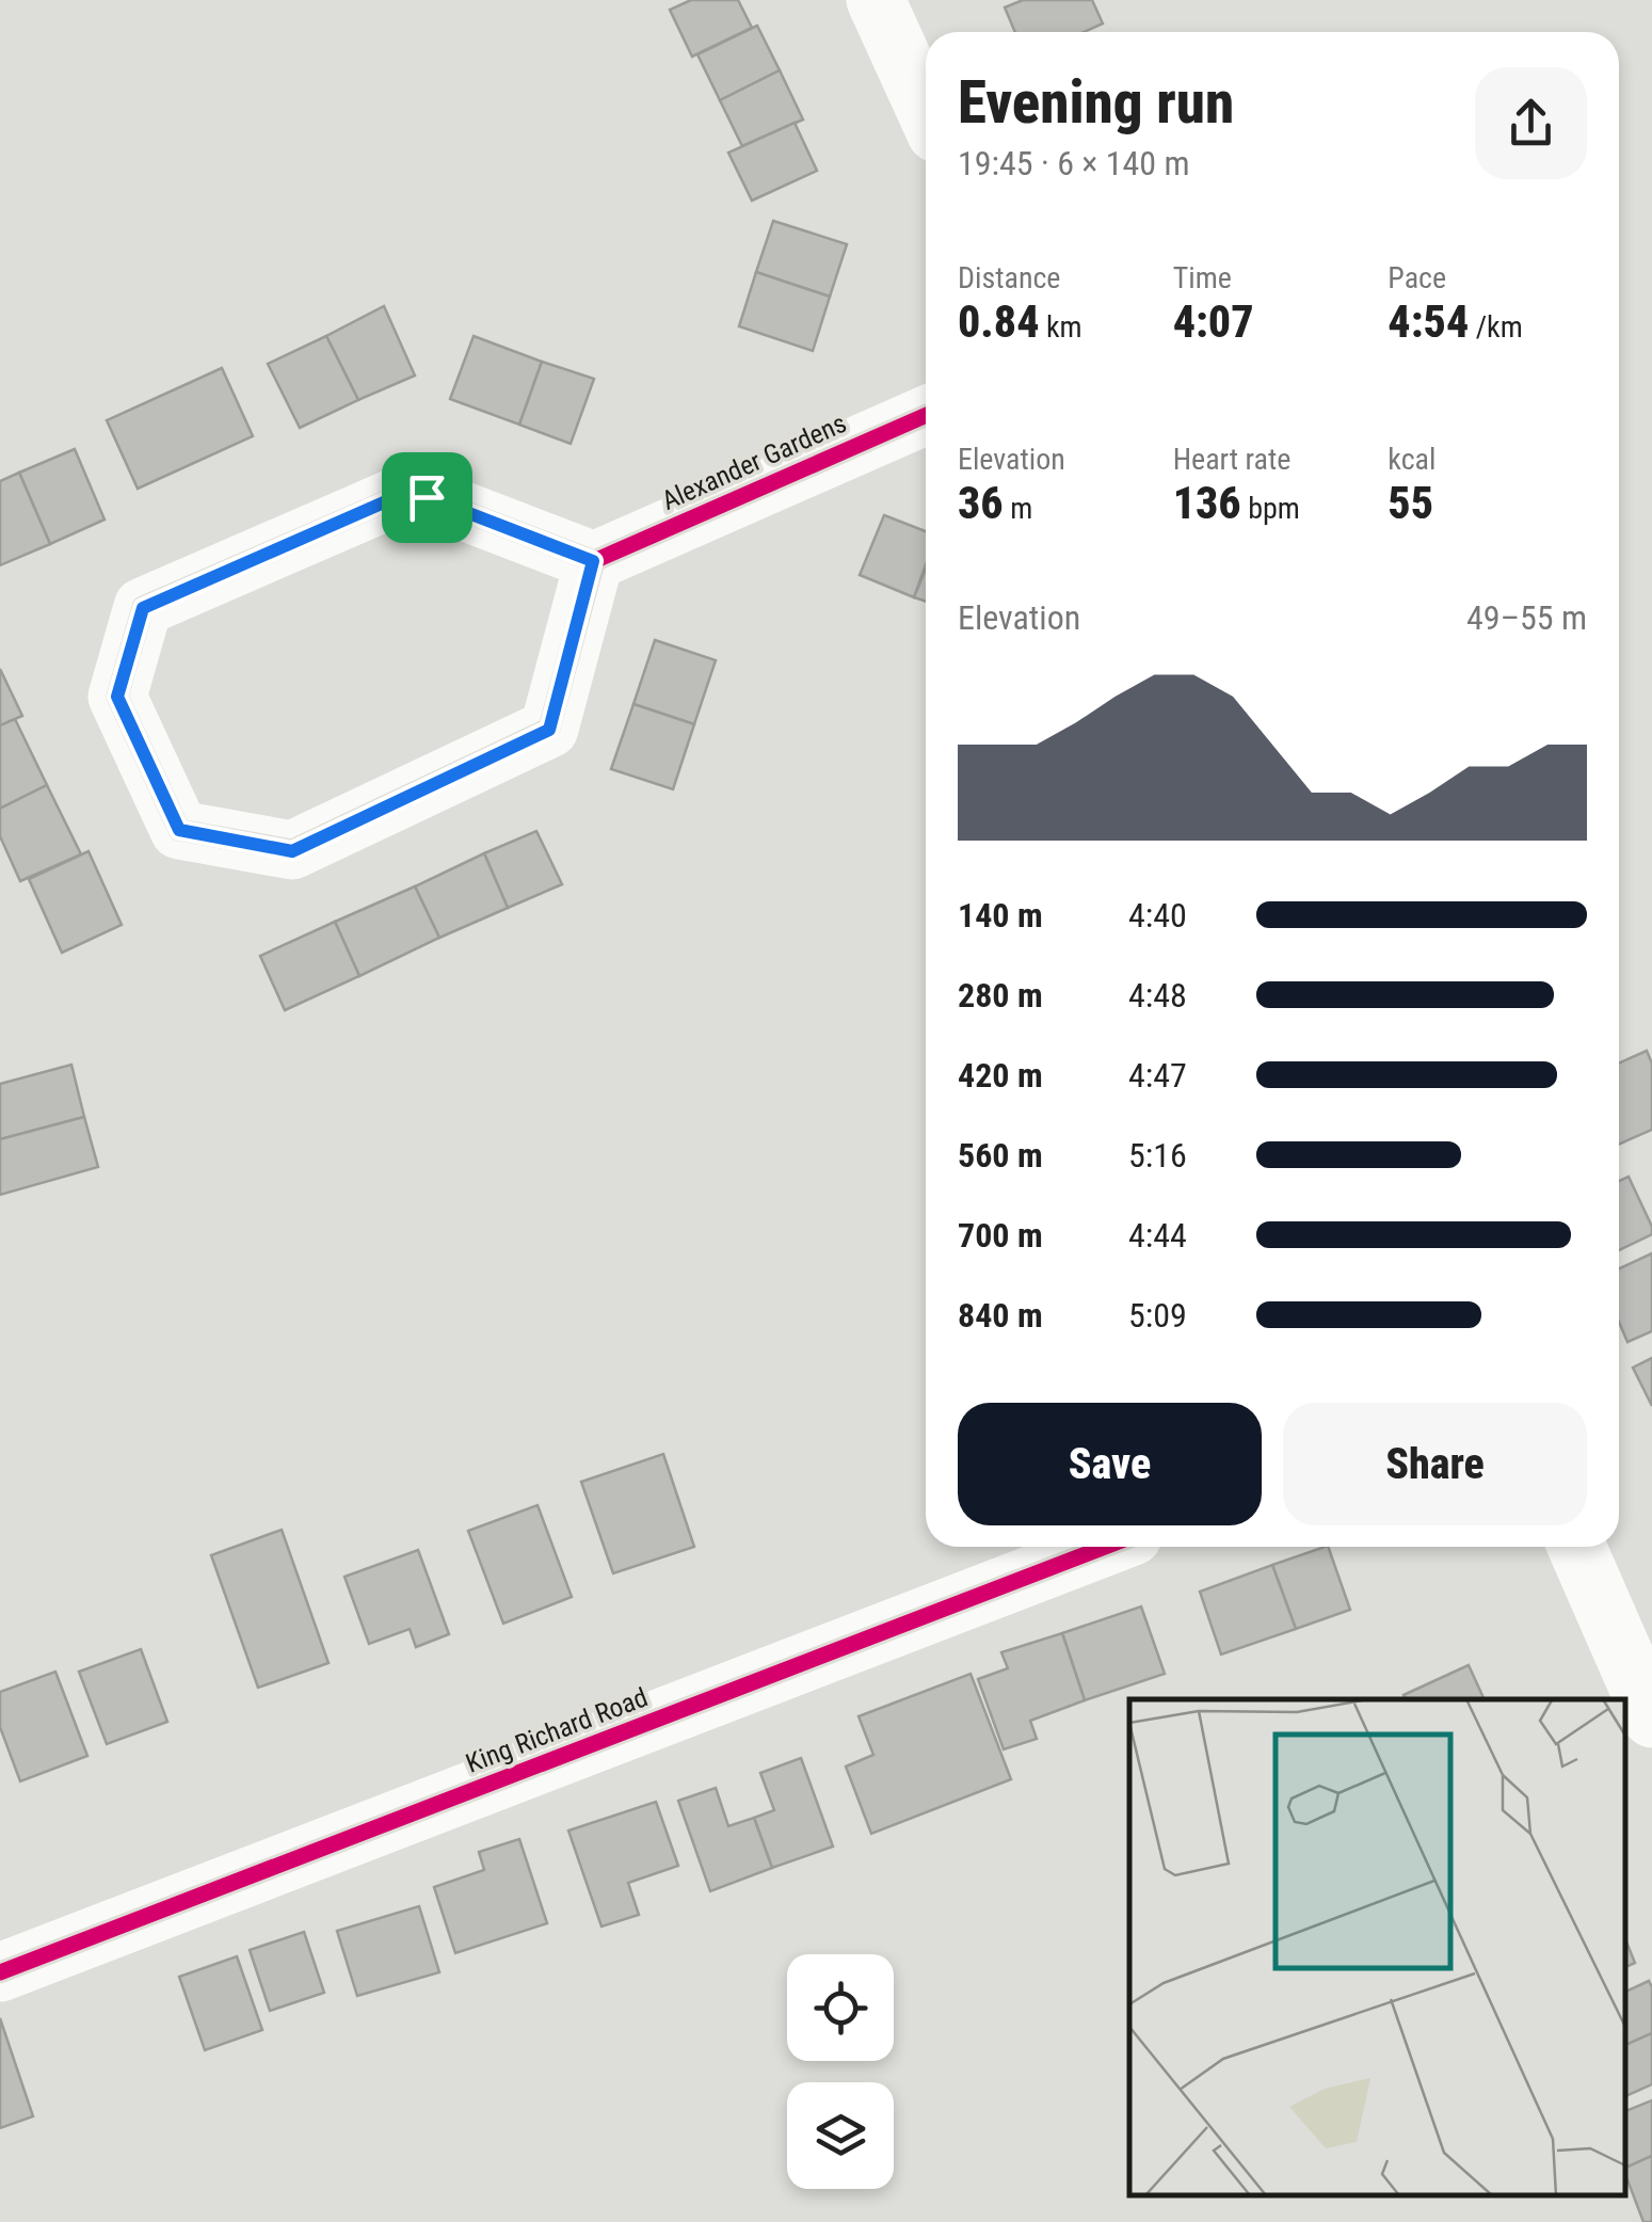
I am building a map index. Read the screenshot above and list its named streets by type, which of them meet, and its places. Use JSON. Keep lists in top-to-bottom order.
{
  "streets": {
    "street": ["Alexander Gardens", "King Richard Road"]
  },
  "page": {
    "heading": ["Evening run", "19:45 · 6 × 140 m"],
    "stats": [
      ["Distance", "0.84 km"],
      ["Time", "4:07"],
      ["Pace", "4:54 /km"],
      ["Elevation", "36 m"],
      ["Heart rate", "136 bpm"],
      ["kcal", "55"]
    ],
    "chart": ["Elevation", "49–55 m"],
    "list": [
      {
        "name": "140 m",
        "note": "4:40"
      },
      {
        "name": "280 m",
        "note": "4:48"
      },
      {
        "name": "420 m",
        "note": "4:47"
      },
      {
        "name": "560 m",
        "note": "5:16"
      },
      {
        "name": "700 m",
        "note": "4:44"
      },
      {
        "name": "840 m",
        "note": "5:09"
      }
    ],
    "buttons": ["Save", "Share"]
  }
}
